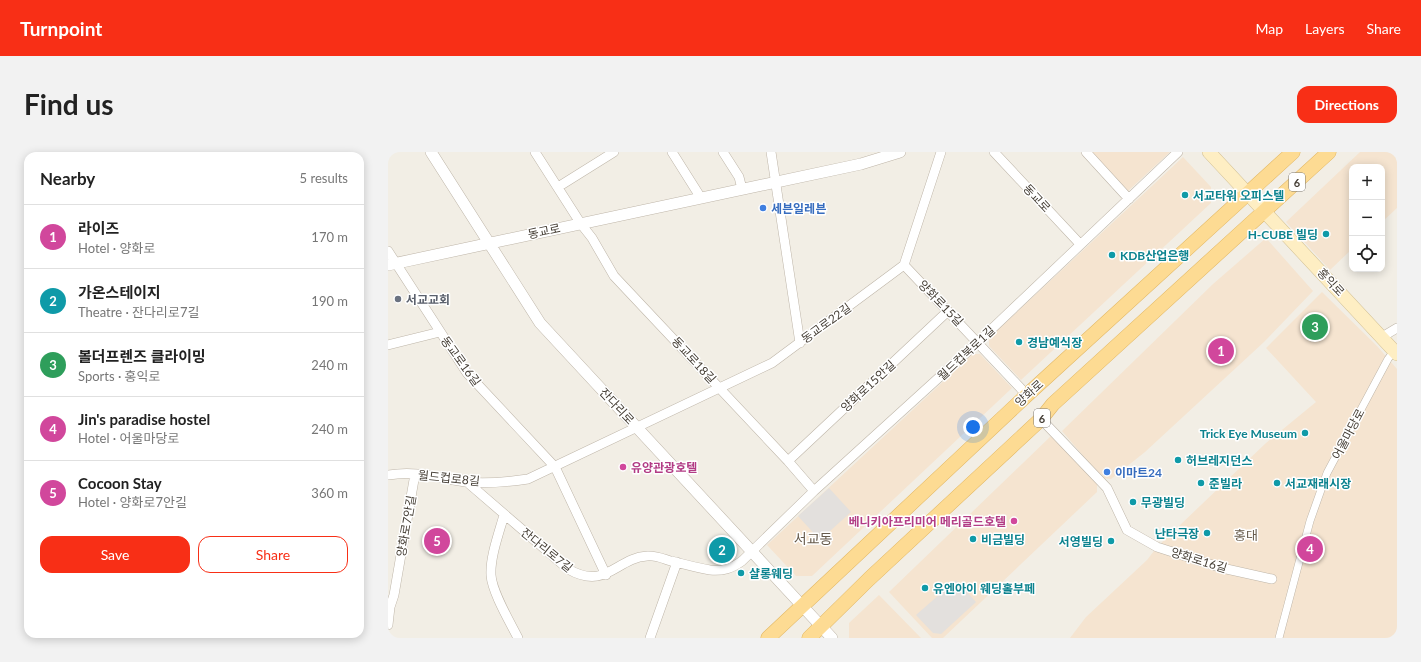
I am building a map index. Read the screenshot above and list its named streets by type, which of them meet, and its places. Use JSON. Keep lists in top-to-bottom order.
{
  "streets": {
    "main road": ["6", "홍익로", "양화로"],
    "street": [
      "동교로",
      "양화로15길",
      "동교로22길",
      "월드컵북로1길",
      "동교로18길",
      "동교로16길",
      "양화로15안길",
      "잔다리로",
      "어울마당로",
      "월드컵로8길",
      "양화로7안길",
      "잔다리로7길",
      "양화로16길"
    ]
  },
  "crossings": [
    ["동교로", "월드컵북로1길"],
    ["동교로", "동교로18길"],
    ["동교로", "동교로16길"],
    ["동교로", "잔다리로"],
    ["홍익로", "양화로"],
    ["홍익로", "어울마당로"],
    ["양화로15길", "동교로22길"],
    ["양화로15길", "월드컵북로1길"],
    ["양화로15길", "양화로15안길"],
    ["양화로15길", "양화로"],
    ["동교로22길", "동교로18길"],
    ["동교로22길", "잔다리로"],
    ["동교로22길", "월드컵로8길"],
    ["월드컵북로1길", "동교로18길"],
    ["월드컵북로1길", "잔다리로"],
    ["월드컵북로1길", "잔다리로7길"],
    ["동교로18길", "양화로15안길"],
    ["동교로16길", "월드컵로8길"],
    ["양화로", "잔다리로"],
    ["양화로", "양화로16길"],
    ["잔다리로", "월드컵로8길"],
    ["잔다리로", "잔다리로7길"],
    ["월드컵로8길", "양화로7안길"],
    ["월드컵로8길", "잔다리로7길"]
  ],
  "districts": ["홍대", "서교동"],
  "places": [
    "서교타워 오피스텔",
    "세븐일레븐",
    "H-CUBE 빌딩",
    "KDB산업은행",
    "서교교회",
    "경남예식장",
    "Trick Eye Museum",
    "허브레지던스",
    "유양관광호텔",
    "이마트24",
    "준빌라",
    "서교재래시장",
    "무광빌딩",
    "베니키아프리미어 메리골드호텔",
    "난타극장",
    "비금빌딩",
    "서영빌딩",
    "샬롱웨딩",
    "유엔아이 웨딩홀부페"
  ],
  "page": {
    "header": "Turnpoint",
    "nav": ["Map", "Layers", "Share"],
    "buttons": [
      "Directions",
      ["Save", "Share"]
    ],
    "title": "Find us",
    "heading": ["Nearby", "5 results"],
    "map_buttons": ["+", "−"],
    "list": [
      {
        "mark": "1",
        "name": "라이즈",
        "note": "Hotel · 양화로",
        "value": "170 m"
      },
      {
        "mark": "2",
        "name": "가온스테이지",
        "note": "Theatre · 잔다리로7길",
        "value": "190 m"
      },
      {
        "mark": "3",
        "name": "볼더프렌즈 클라이밍",
        "note": "Sports · 홍익로",
        "value": "240 m"
      },
      {
        "mark": "4",
        "name": "Jin's paradise hostel",
        "note": "Hotel · 어울마당로",
        "value": "240 m"
      },
      {
        "mark": "5",
        "name": "Cocoon Stay",
        "note": "Hotel · 양화로7안길",
        "value": "360 m"
      }
    ],
    "pins": [
      "3",
      "1",
      "5",
      "4",
      "2"
    ]
  }
}
